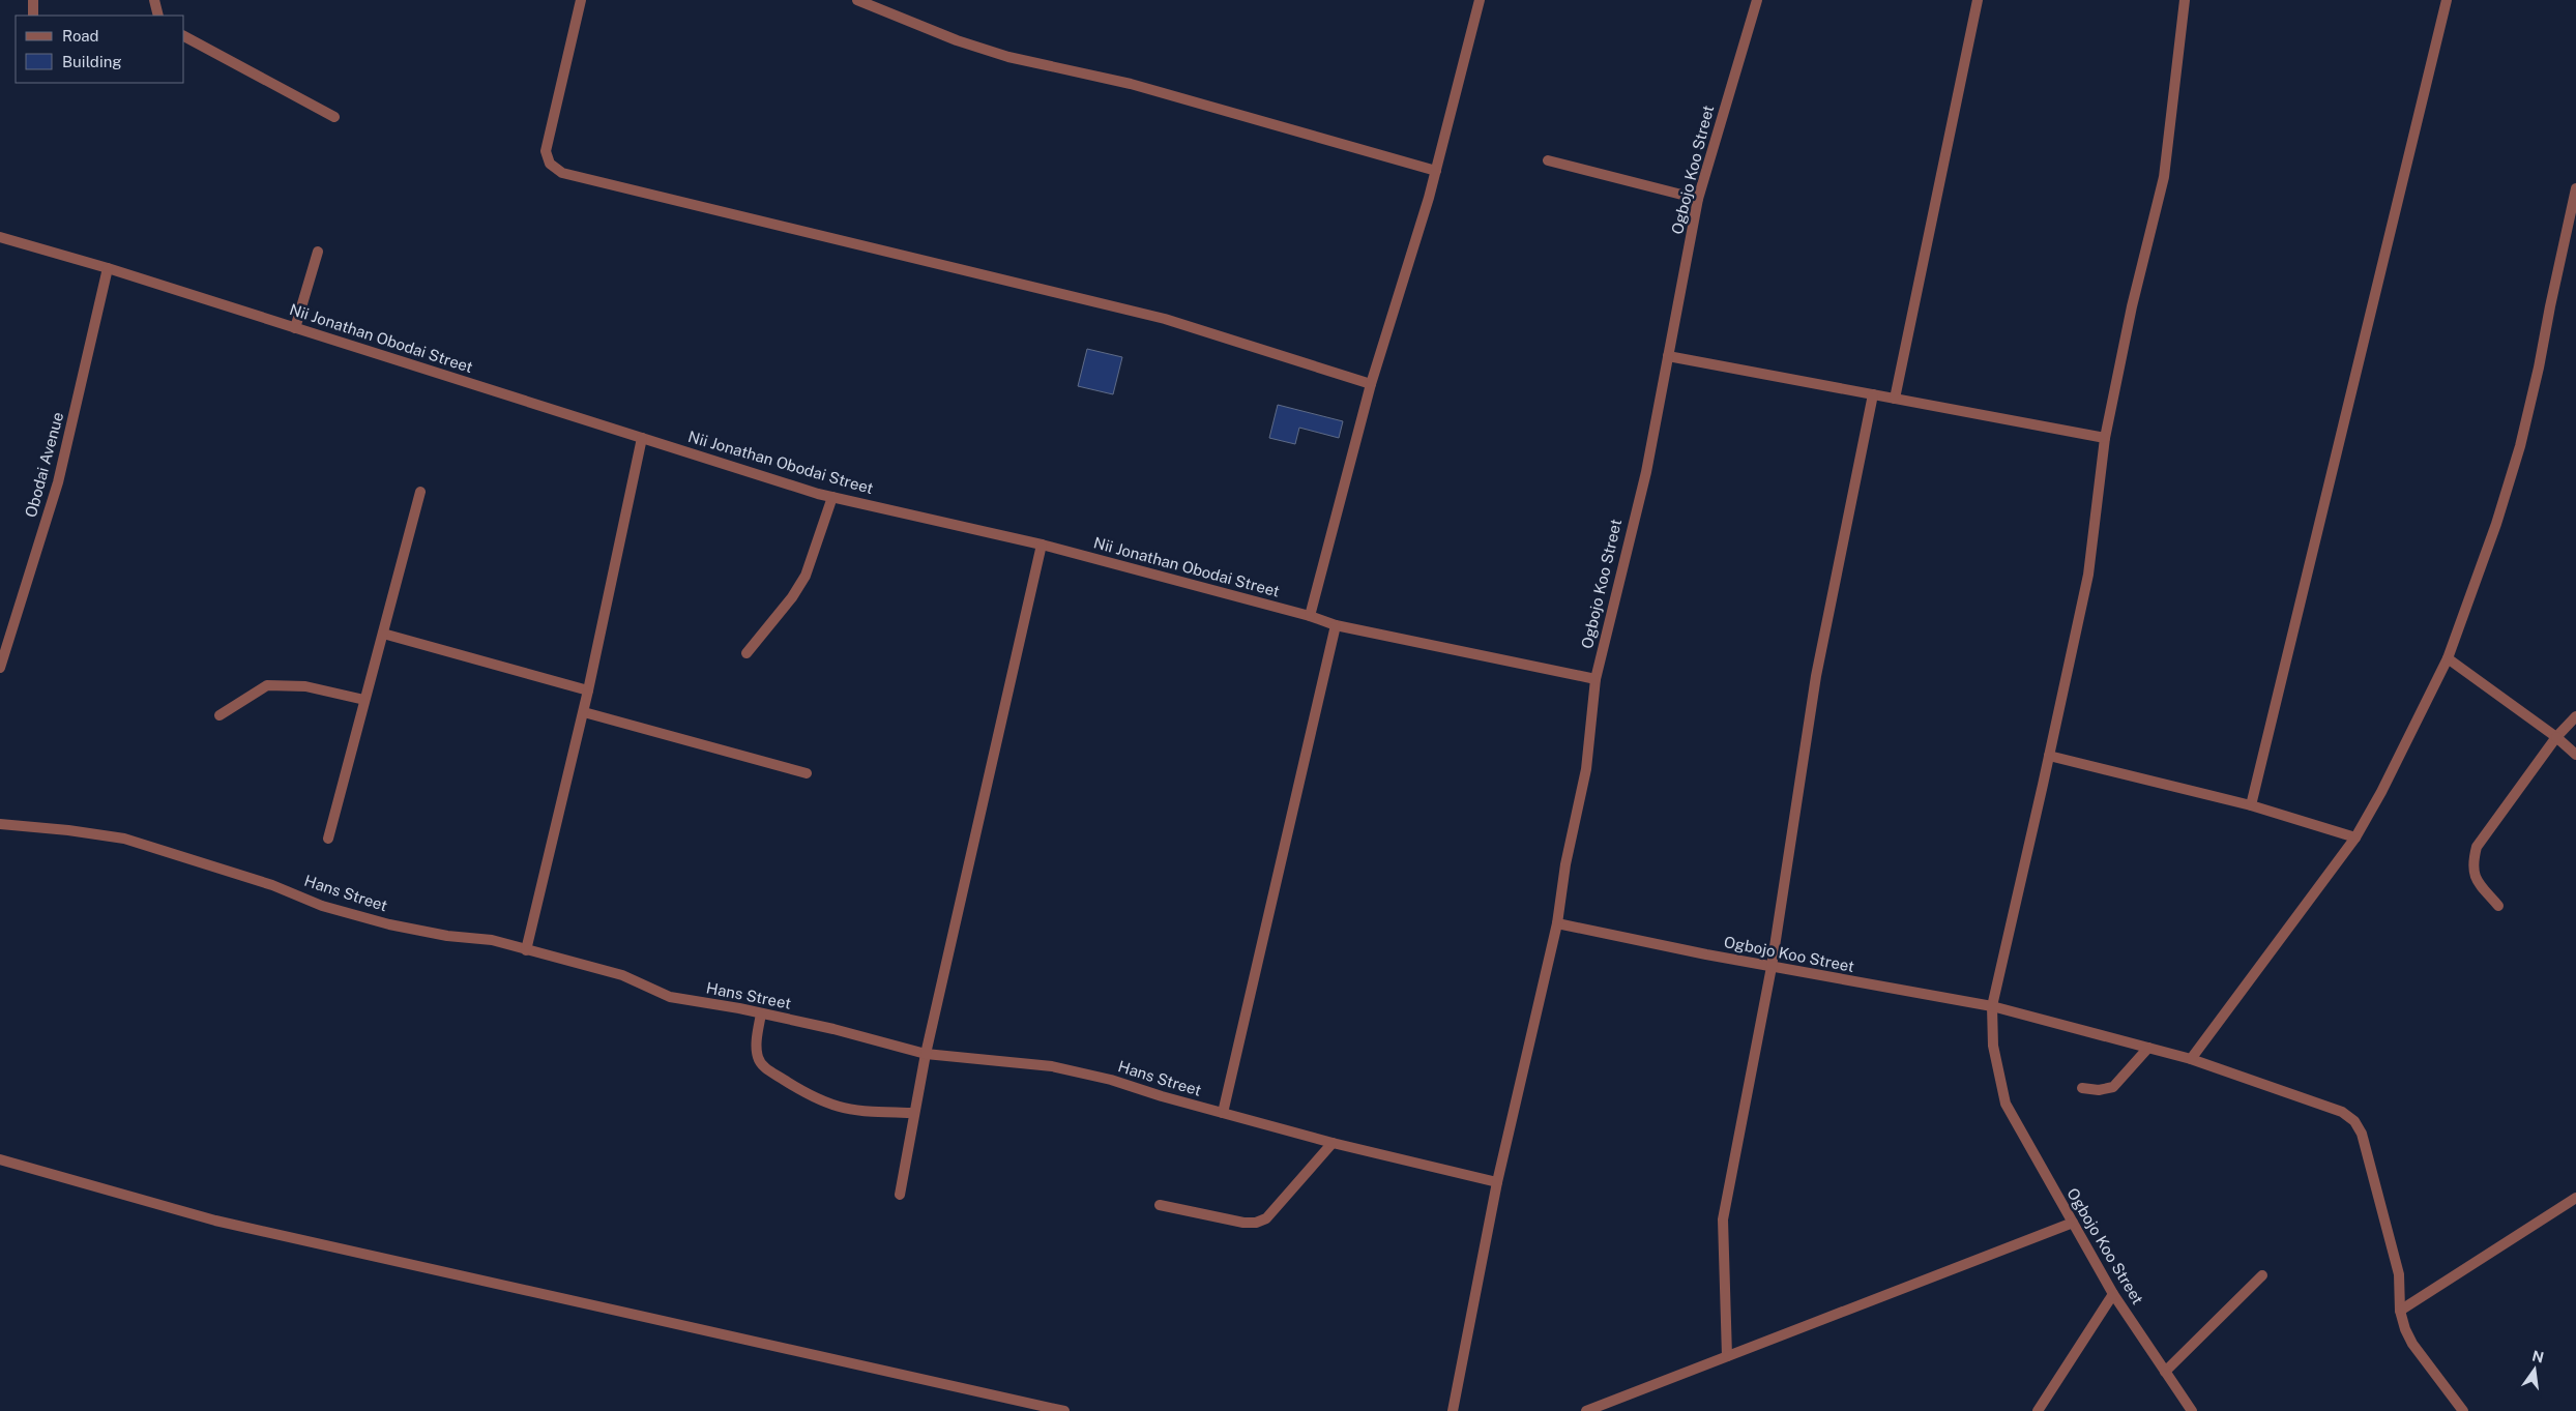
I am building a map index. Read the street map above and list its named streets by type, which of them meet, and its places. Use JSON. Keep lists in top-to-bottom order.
{
  "streets": {
    "street": [
      "Ogbojo Koo Street",
      "Nii Jonathan Obodai Street",
      "Obodai Avenue",
      "Hans Street"
    ]
  },
  "crossings": [
    ["Ogbojo Koo Street", "Nii Jonathan Obodai Street"],
    ["Nii Jonathan Obodai Street", "Obodai Avenue"]
  ],
  "legend": ["Road", "Building"],
  "north": "top"
}
